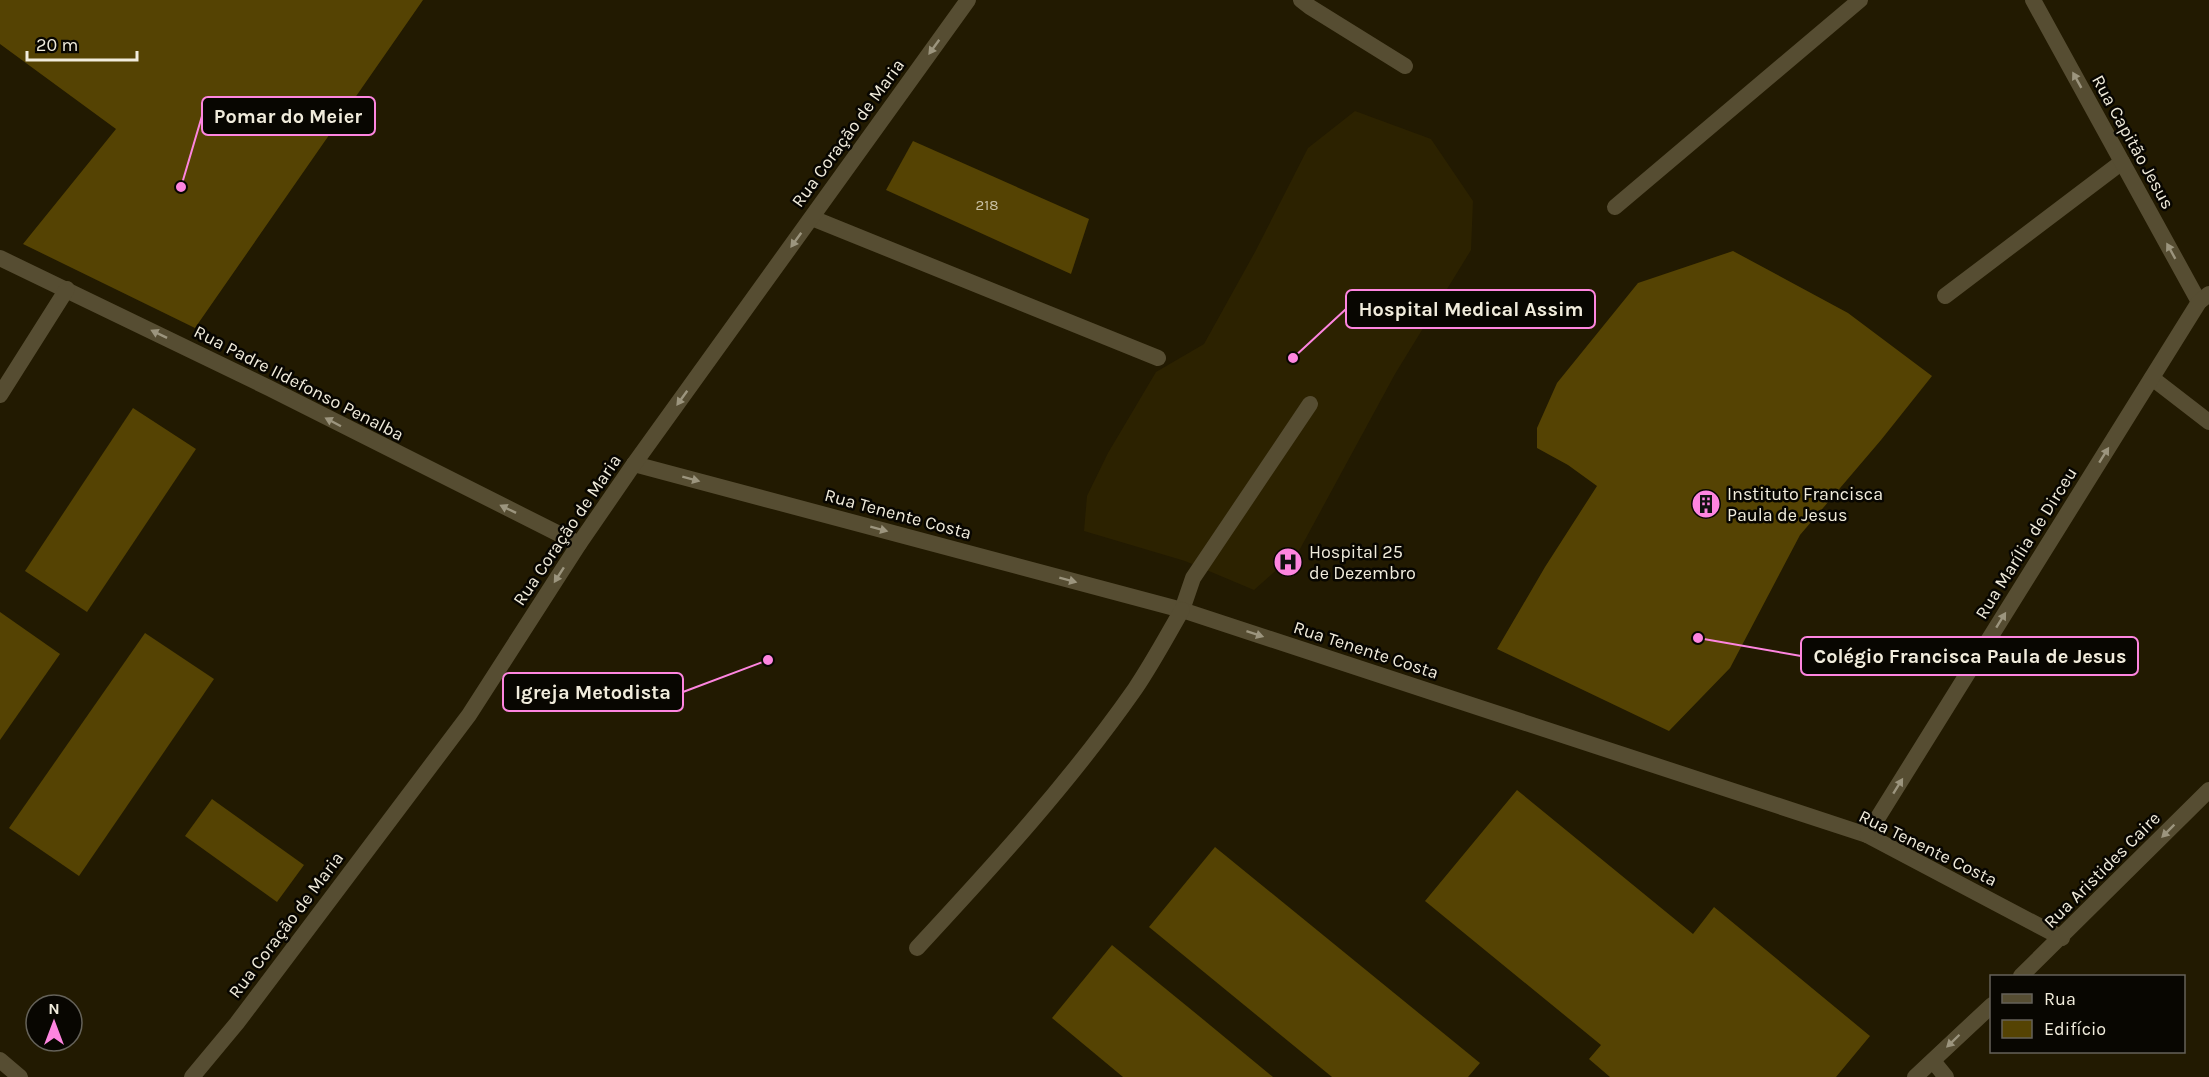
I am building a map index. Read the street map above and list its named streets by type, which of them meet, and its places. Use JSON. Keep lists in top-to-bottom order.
{
  "streets": {
    "street": [
      "Rua Coração de Maria",
      "Rua Capitão Jesus",
      "Rua Padre Ildefonso Penalba",
      "Rua Tenente Costa",
      "Rua Marília de Dirceu",
      "Rua Aristides Caire"
    ]
  },
  "crossings": [
    ["Rua Coração de Maria", "Rua Padre Ildefonso Penalba"],
    ["Rua Coração de Maria", "Rua Tenente Costa"],
    ["Rua Capitão Jesus", "Rua Marília de Dirceu"],
    ["Rua Tenente Costa", "Rua Marília de Dirceu"],
    ["Rua Tenente Costa", "Rua Aristides Caire"]
  ],
  "one_way": [
    "Rua Coração de Maria",
    "Rua Capitão Jesus",
    "Rua Padre Ildefonso Penalba",
    "Rua Tenente Costa",
    "Rua Marília de Dirceu",
    "Rua Aristides Caire"
  ],
  "places": {
    "other": [
      "Pomar do Meier",
      "Hospital Medical Assim",
      "Colégio Francisca Paula de Jesus",
      "Igreja Metodista"
    ],
    "building": ["Instituto Francisca Paula de Jesus"],
    "hospital": ["Hospital 25 de Dezembro"]
  },
  "house_numbers": ["218"],
  "legend": ["Rua", "Edifício"],
  "scale_bar": "20 m",
  "north": "top"
}
